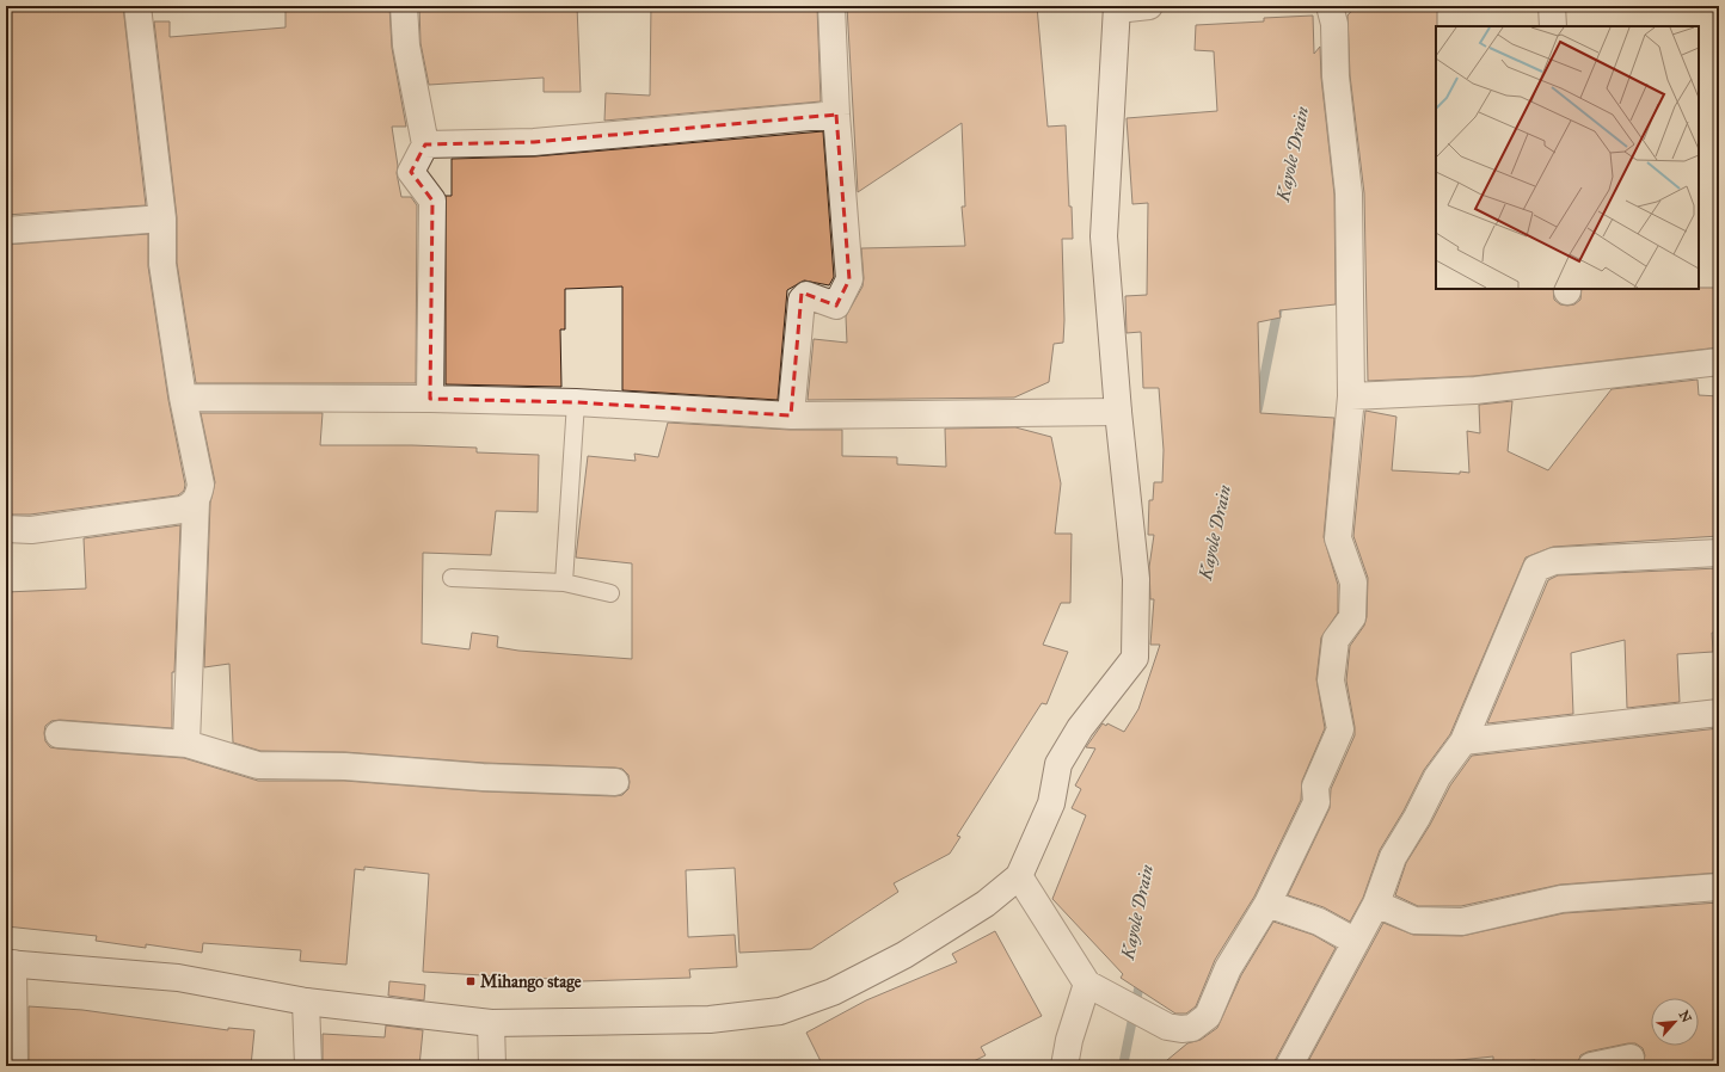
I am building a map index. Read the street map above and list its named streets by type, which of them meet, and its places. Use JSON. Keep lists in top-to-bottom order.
{
  "water": ["Kayole Drain"],
  "places": {
    "transit": ["Mihango stage"]
  },
  "north": "top right"
}
